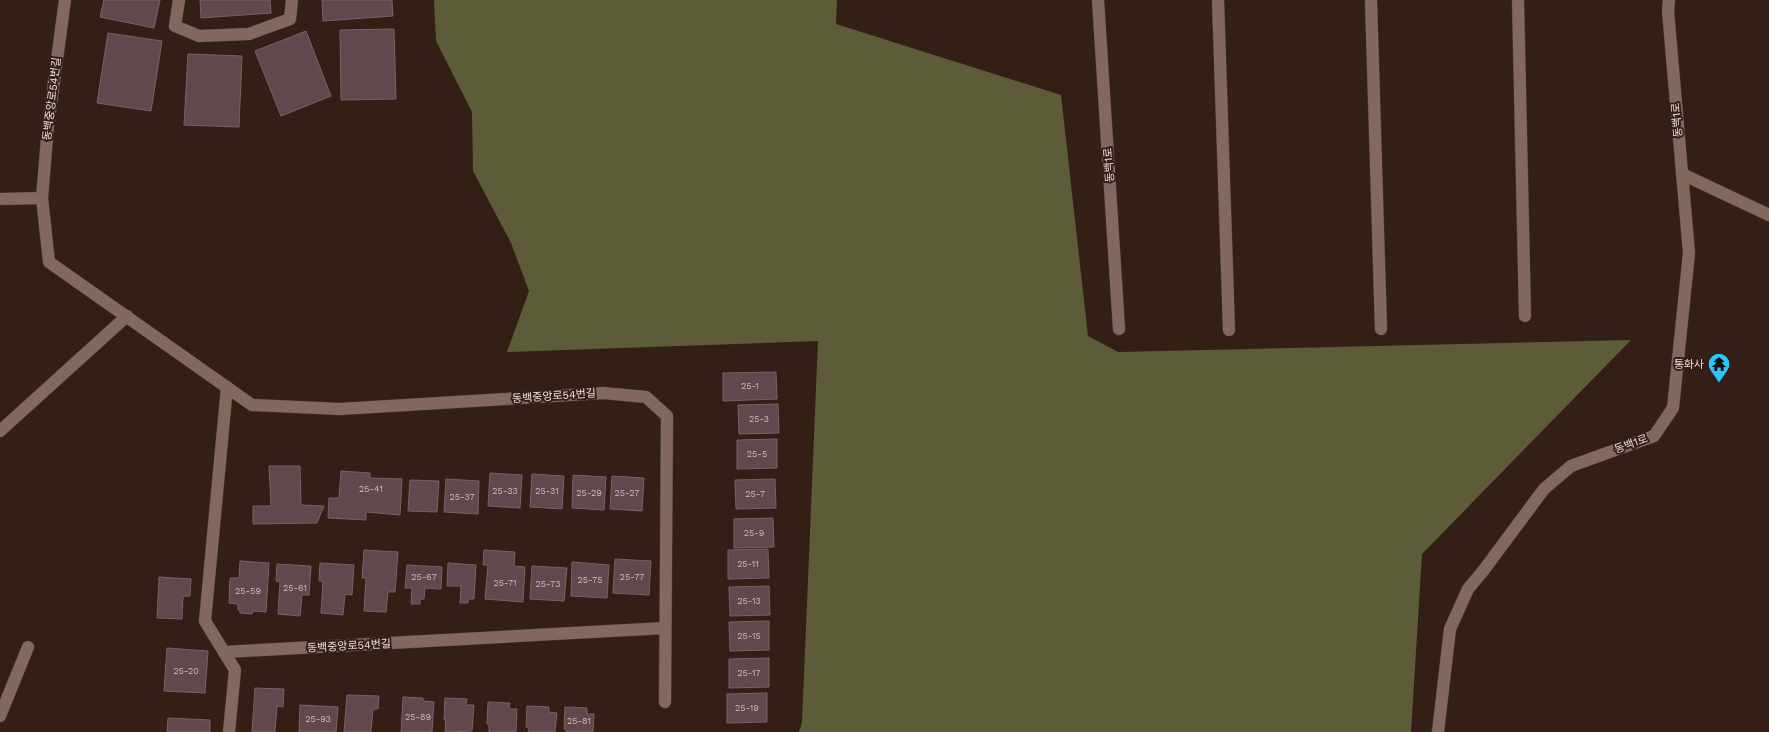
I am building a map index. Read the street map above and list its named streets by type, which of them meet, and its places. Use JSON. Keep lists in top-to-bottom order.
{
  "streets": {
    "street": ["동백중앙로54번길", "동백1로"]
  },
  "places": {
    "temple": ["통화사"]
  },
  "house_numbers": [
    "25-1",
    "25-3",
    "25-5",
    "25-41",
    "25-33",
    "25-31",
    "25-29",
    "25-27",
    "25-7",
    "25-37",
    "25-9",
    "25-11",
    "25-67",
    "25-77",
    "25-75",
    "25-71",
    "25-73",
    "25-61",
    "25-59",
    "25-13",
    "25-15",
    "25-20",
    "25-17",
    "25-19",
    "25-89",
    "25-93",
    "25-81"
  ]
}
